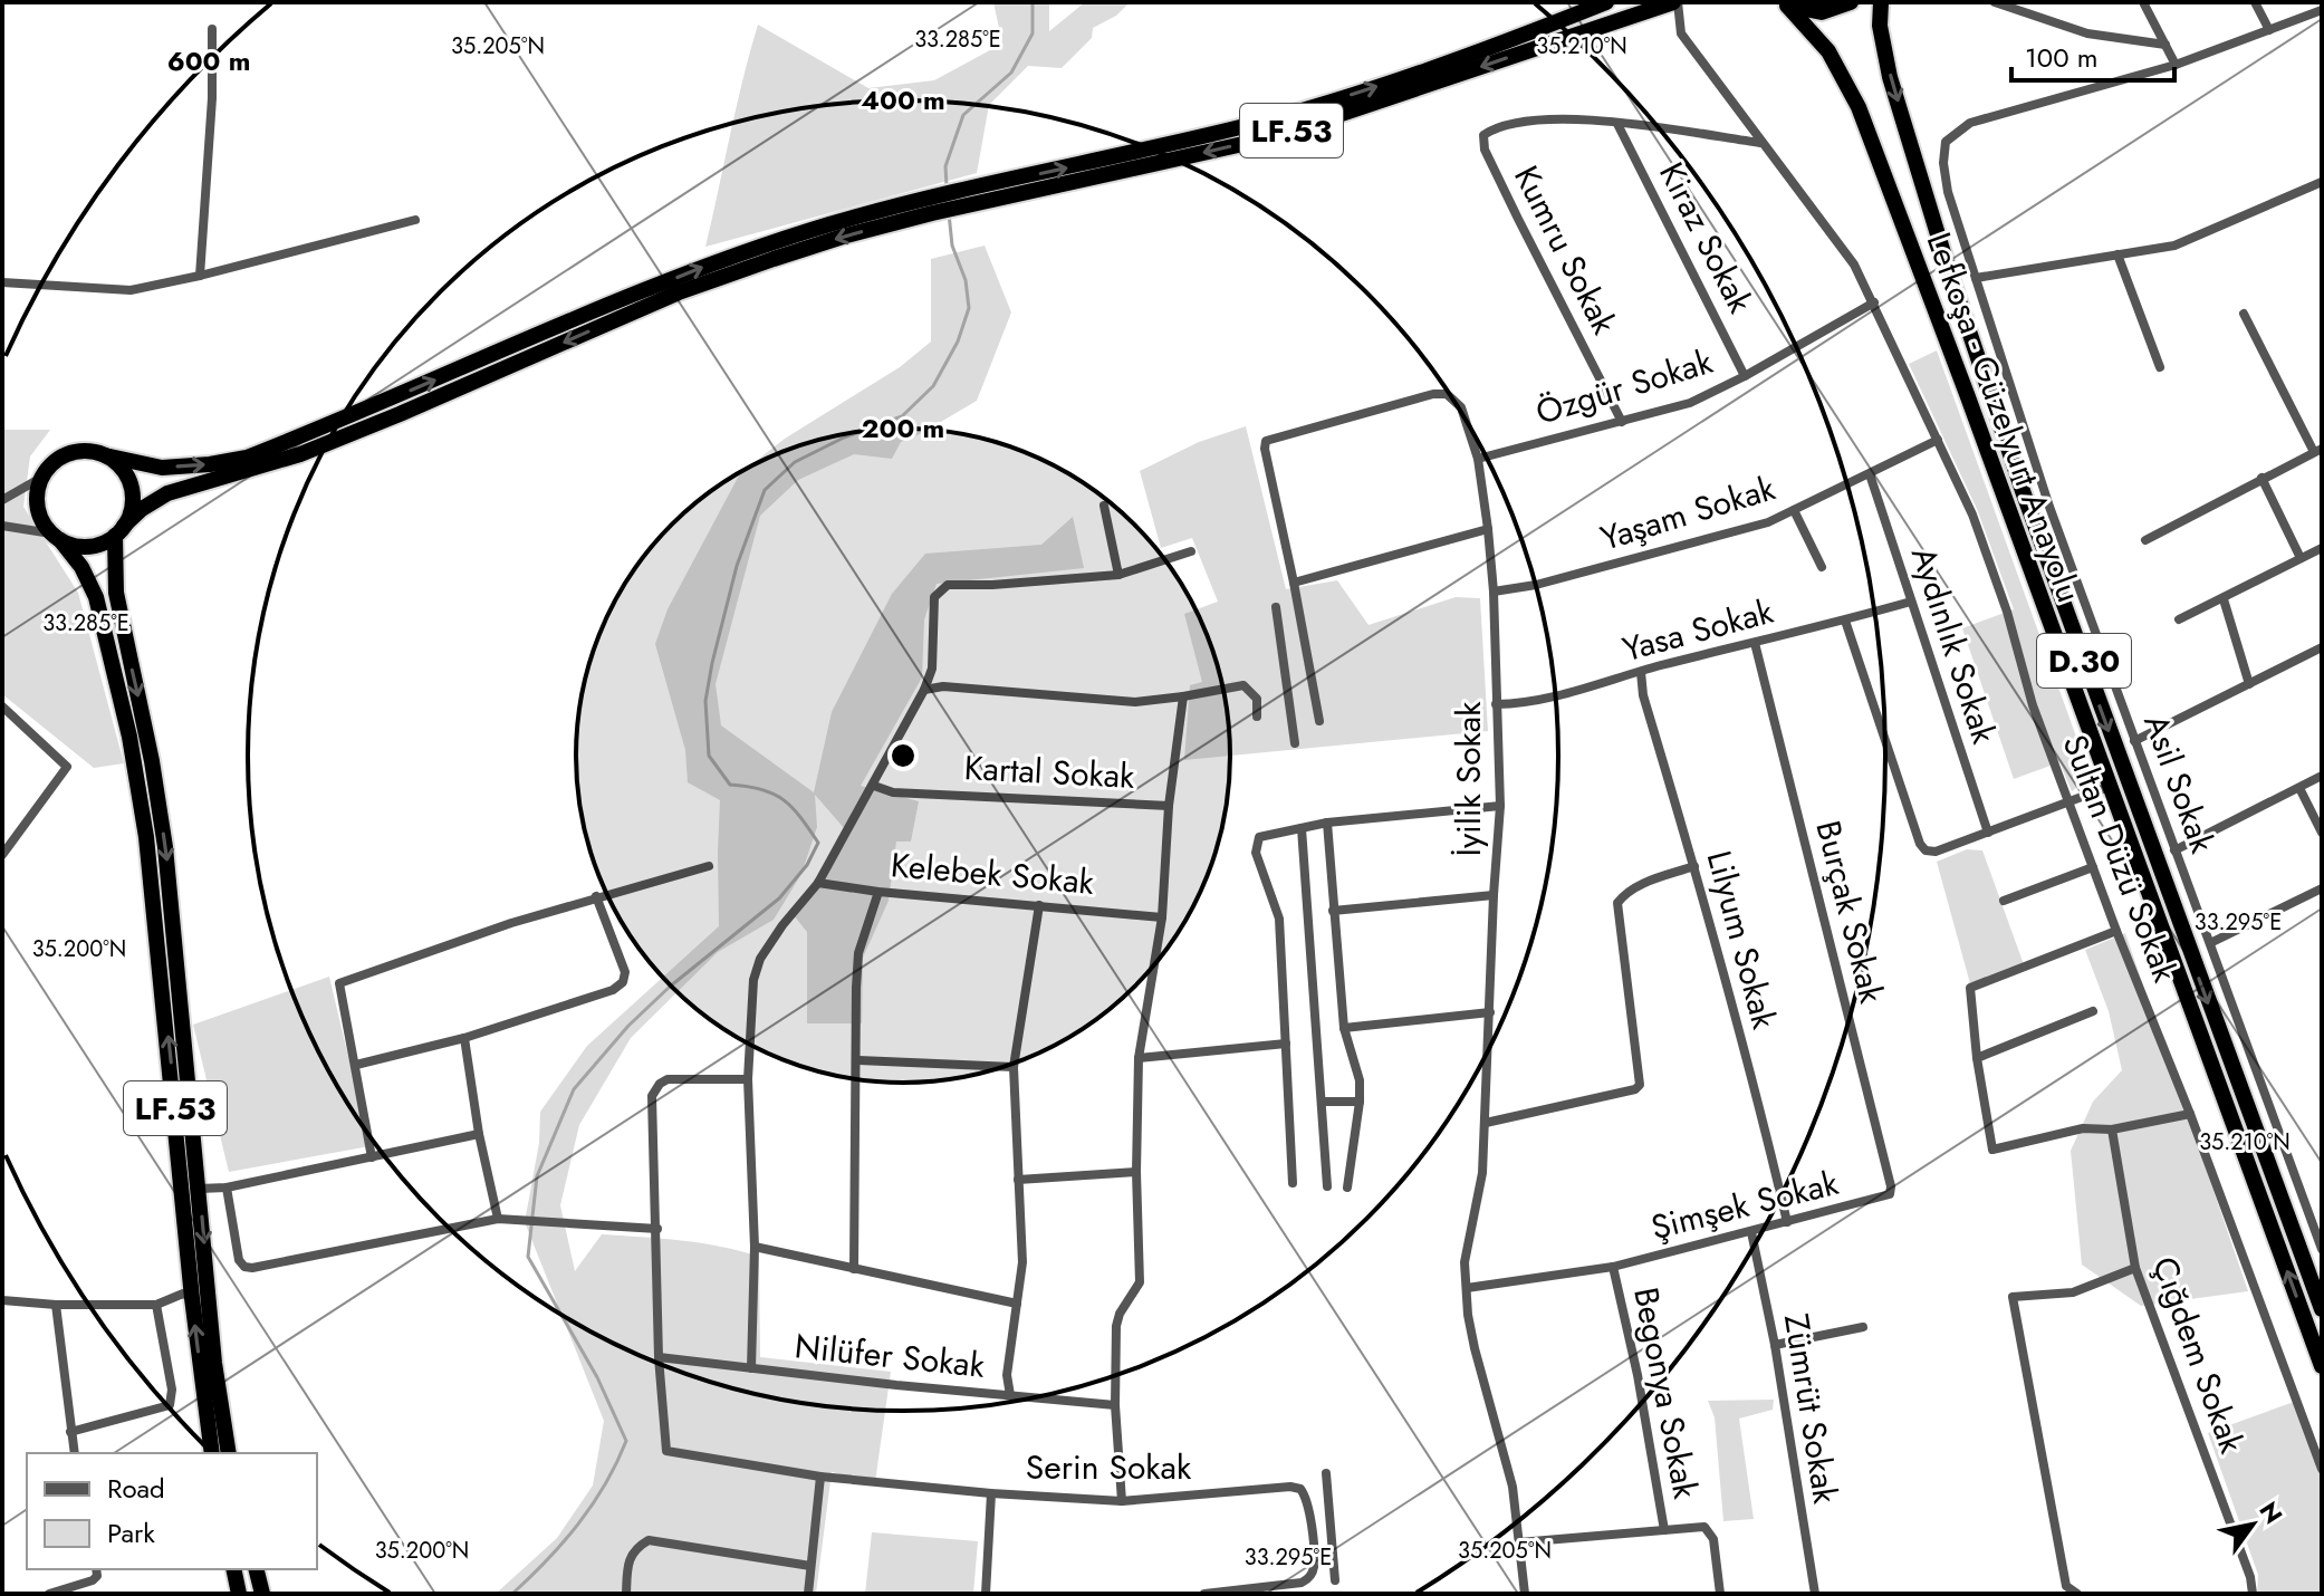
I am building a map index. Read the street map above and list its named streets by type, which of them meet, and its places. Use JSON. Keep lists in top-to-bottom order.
{
  "streets": {
    "highway": ["LF.53", "Lefkoşa - Güzelyurt Anayolu", "D.30"],
    "street": [
      "Kiraz Sokak",
      "Kumru Sokak",
      "Özgür Sokak",
      "Yaşam Sokak",
      "Yasa Sokak",
      "Aydınlık Sokak",
      "Kartal Sokak",
      "İyilik Sokak",
      "Asil Sokak",
      "Sultan Düzü Sokak",
      "Kelebek Sokak",
      "Burçak Sokak",
      "Lilyum Sokak",
      "Şimşek Sokak",
      "Çığdem Sokak",
      "Nilüfer Sokak",
      "Begonya Sokak",
      "Zümrüt Sokak",
      "Serin Sokak"
    ]
  },
  "crossings": [
    ["LF.53", "Sultan Düzü Sokak"],
    ["Kiraz Sokak", "Kumru Sokak"],
    ["Kiraz Sokak", "Özgür Sokak"],
    ["Kumru Sokak", "Özgür Sokak"],
    ["Özgür Sokak", "İyilik Sokak"],
    ["Özgür Sokak", "Sultan Düzü Sokak"],
    ["Lefkoşa - Güzelyurt Anayolu", "D.30"],
    ["Yaşam Sokak", "Aydınlık Sokak"],
    ["Yaşam Sokak", "İyilik Sokak"],
    ["Yaşam Sokak", "Sultan Düzü Sokak"],
    ["Yasa Sokak", "Aydınlık Sokak"],
    ["Yasa Sokak", "İyilik Sokak"],
    ["Yasa Sokak", "Burçak Sokak"],
    ["Yasa Sokak", "Lilyum Sokak"],
    ["İyilik Sokak", "Şimşek Sokak"],
    ["Burçak Sokak", "Şimşek Sokak"],
    ["Lilyum Sokak", "Şimşek Sokak"],
    ["Şimşek Sokak", "Begonya Sokak"],
    ["Şimşek Sokak", "Zümrüt Sokak"],
    ["Nilüfer Sokak", "Serin Sokak"]
  ],
  "legend": ["Road", "Park"],
  "scale_bar": "100 m",
  "north": "top right",
  "coordinates": [
    "33.285°E",
    "35.210°N",
    "35.205°N",
    "33.295°E",
    "35.200°N"
  ],
  "rings": ["600 m", "400 m", "200 m"]
}
